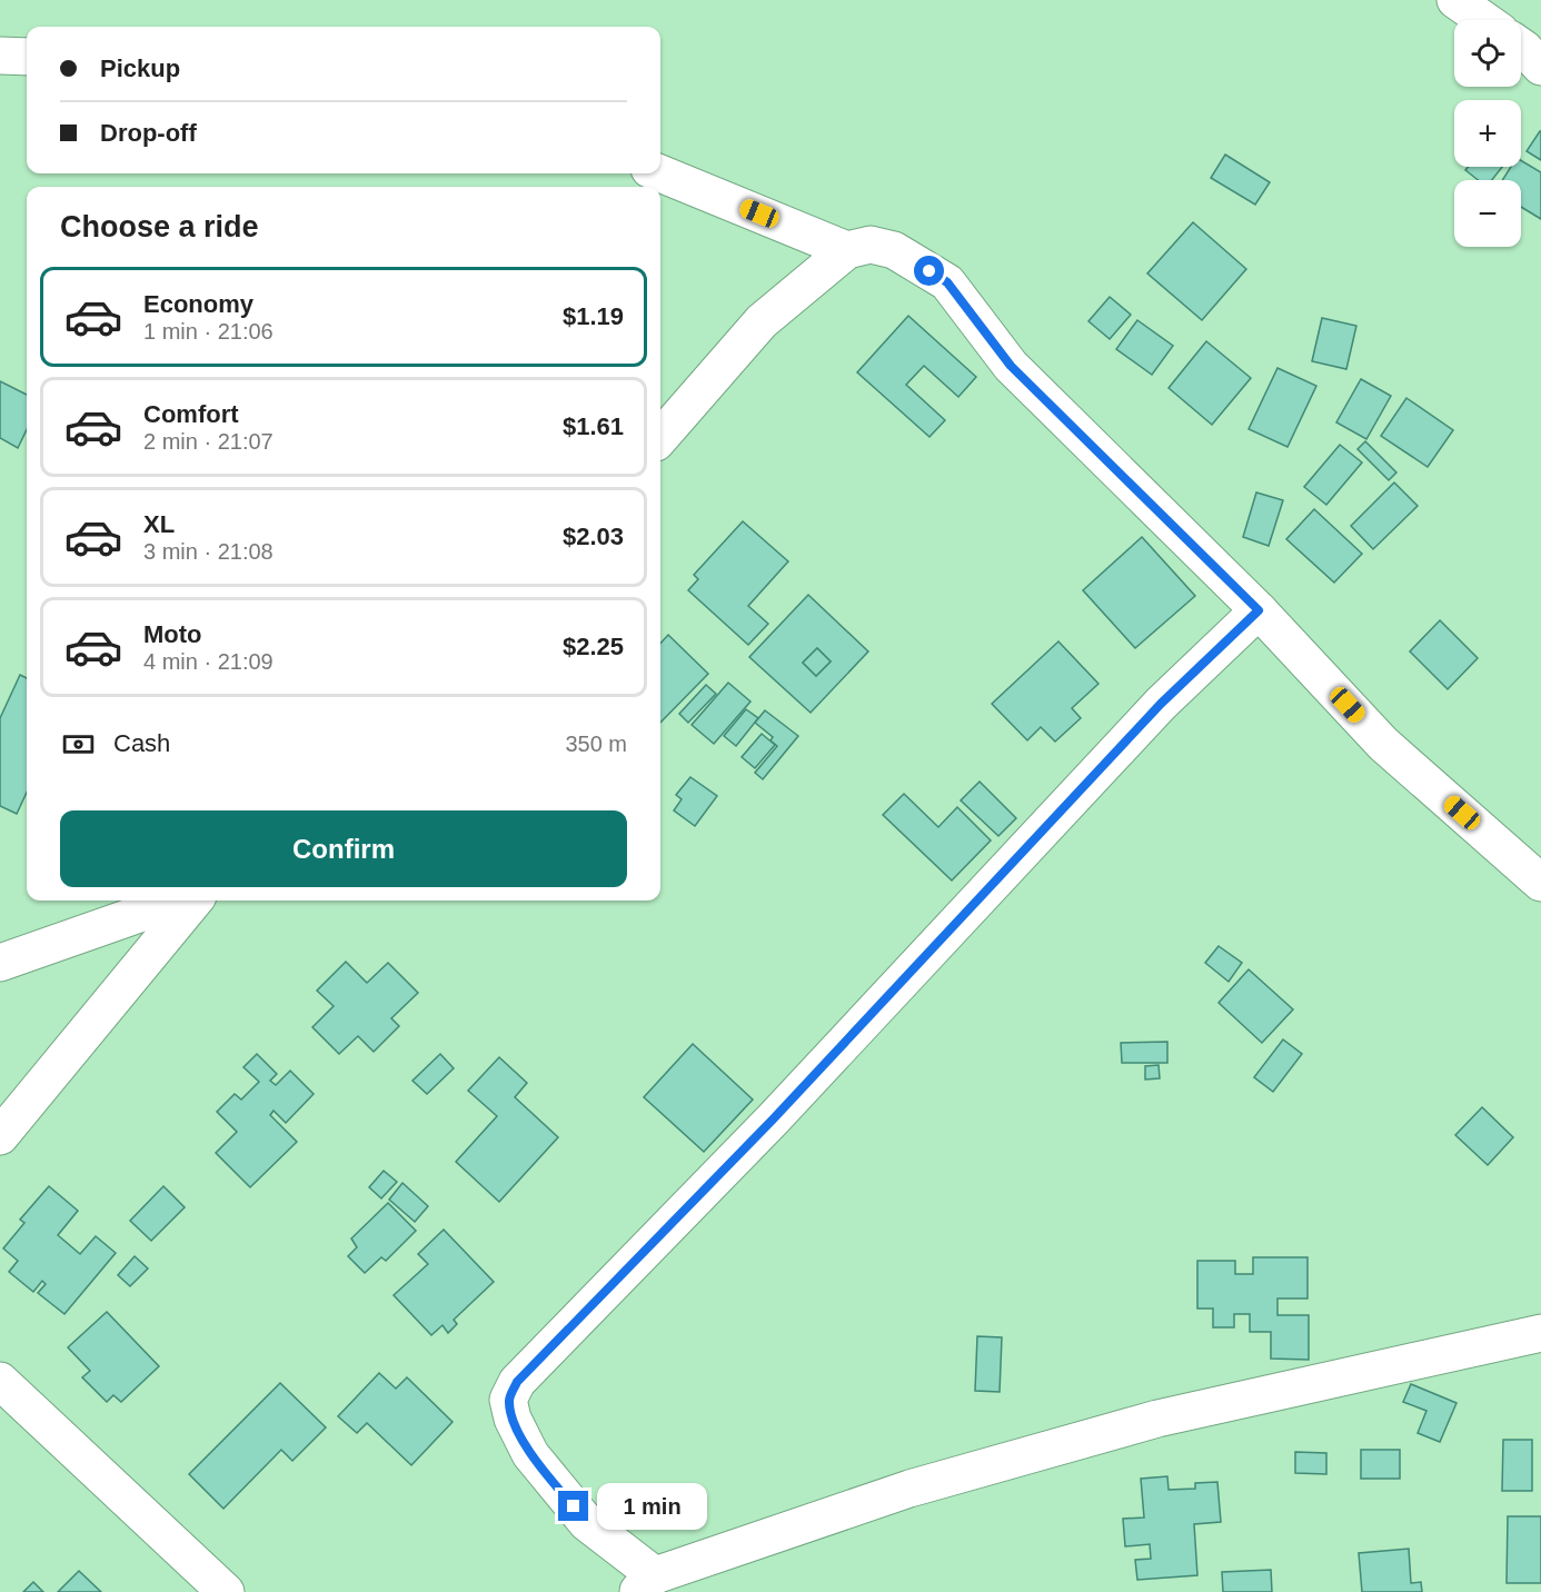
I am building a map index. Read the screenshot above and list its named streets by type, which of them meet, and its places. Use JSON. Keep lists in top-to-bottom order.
{
  "page": {
    "map_buttons": ["+", "−"],
    "banner": ["Pickup", "Drop-off"],
    "heading": "Choose a ride",
    "list": [
      {
        "name": "Economy",
        "note": "1 min · 21:06",
        "value": "$1.19"
      },
      {
        "name": "Comfort",
        "note": "2 min · 21:07",
        "value": "$1.61"
      },
      {
        "name": "XL",
        "note": "3 min · 21:08",
        "value": "$2.03"
      },
      {
        "name": "Moto",
        "note": "4 min · 21:09",
        "value": "$2.25"
      }
    ],
    "pay": ["Cash", "350 m"],
    "buttons": "Confirm",
    "bubble": "1 min"
  }
}
